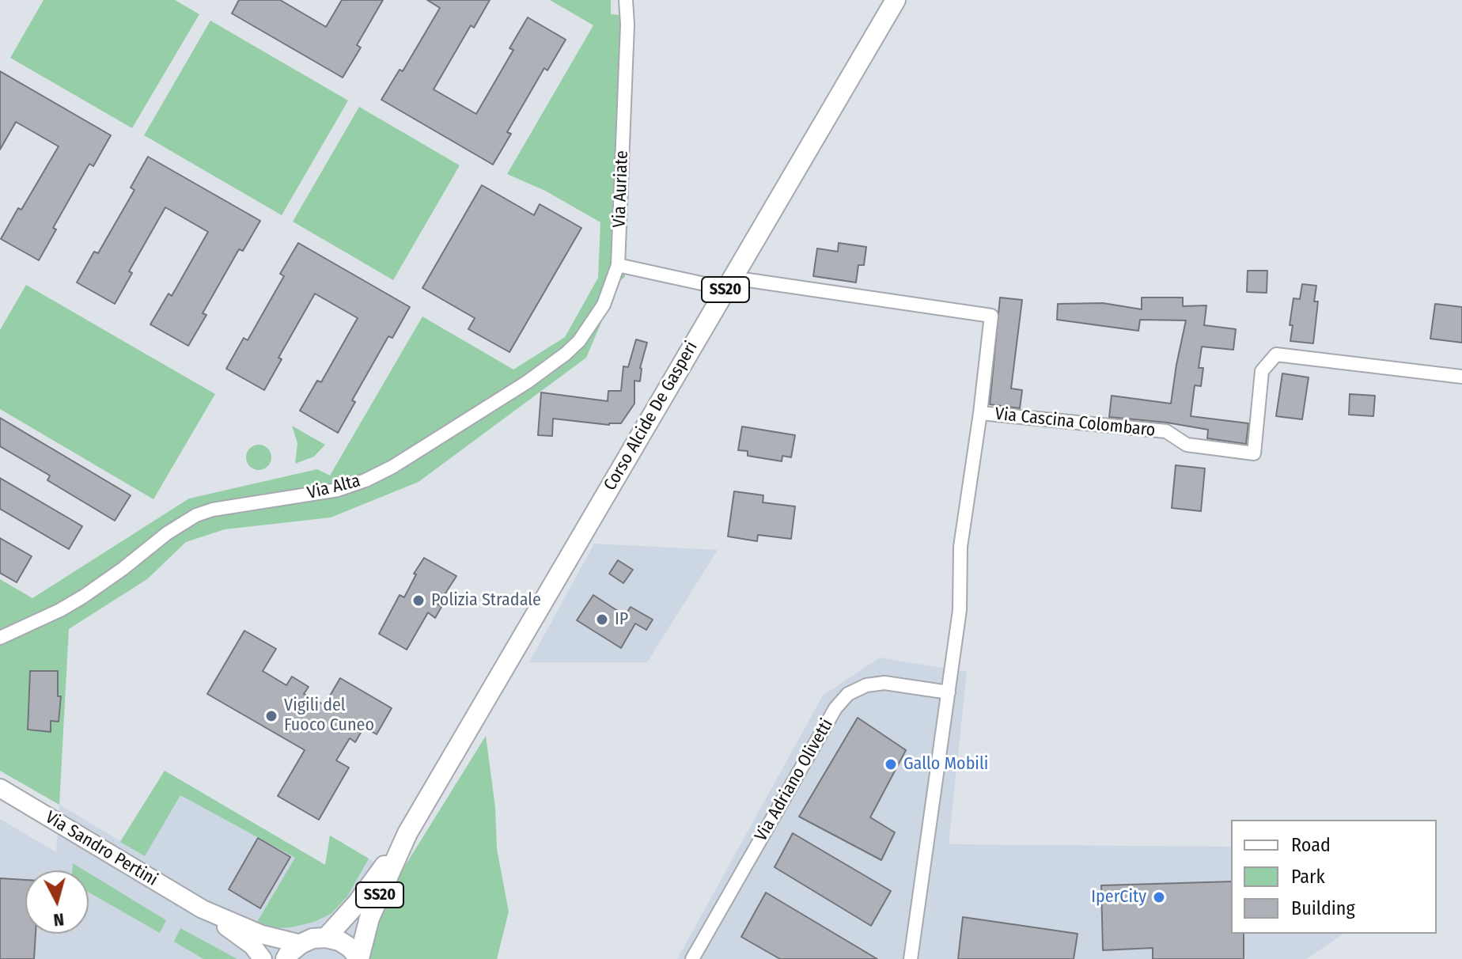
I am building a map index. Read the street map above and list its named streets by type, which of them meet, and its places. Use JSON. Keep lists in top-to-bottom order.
{
  "streets": {
    "main road": ["SS20", "Corso Alcide De Gasperi"],
    "street": [
      "Via Auriate",
      "Via Cascina Colombaro",
      "Via Alta",
      "Via Adriano Olivetti",
      "Via Sandro Pertini"
    ]
  },
  "crossings": [
    ["Via Auriate", "Via Alta"],
    ["Corso Alcide De Gasperi", "Via Cascina Colombaro"],
    ["Via Cascina Colombaro", "Via Adriano Olivetti"]
  ],
  "places": [
    "Polizia Stradale",
    "IP",
    "Vigili del Fuoco Cuneo",
    "Gallo Mobili",
    "IperCity"
  ],
  "legend": ["Road", "Park", "Building"],
  "north": "bottom"
}
